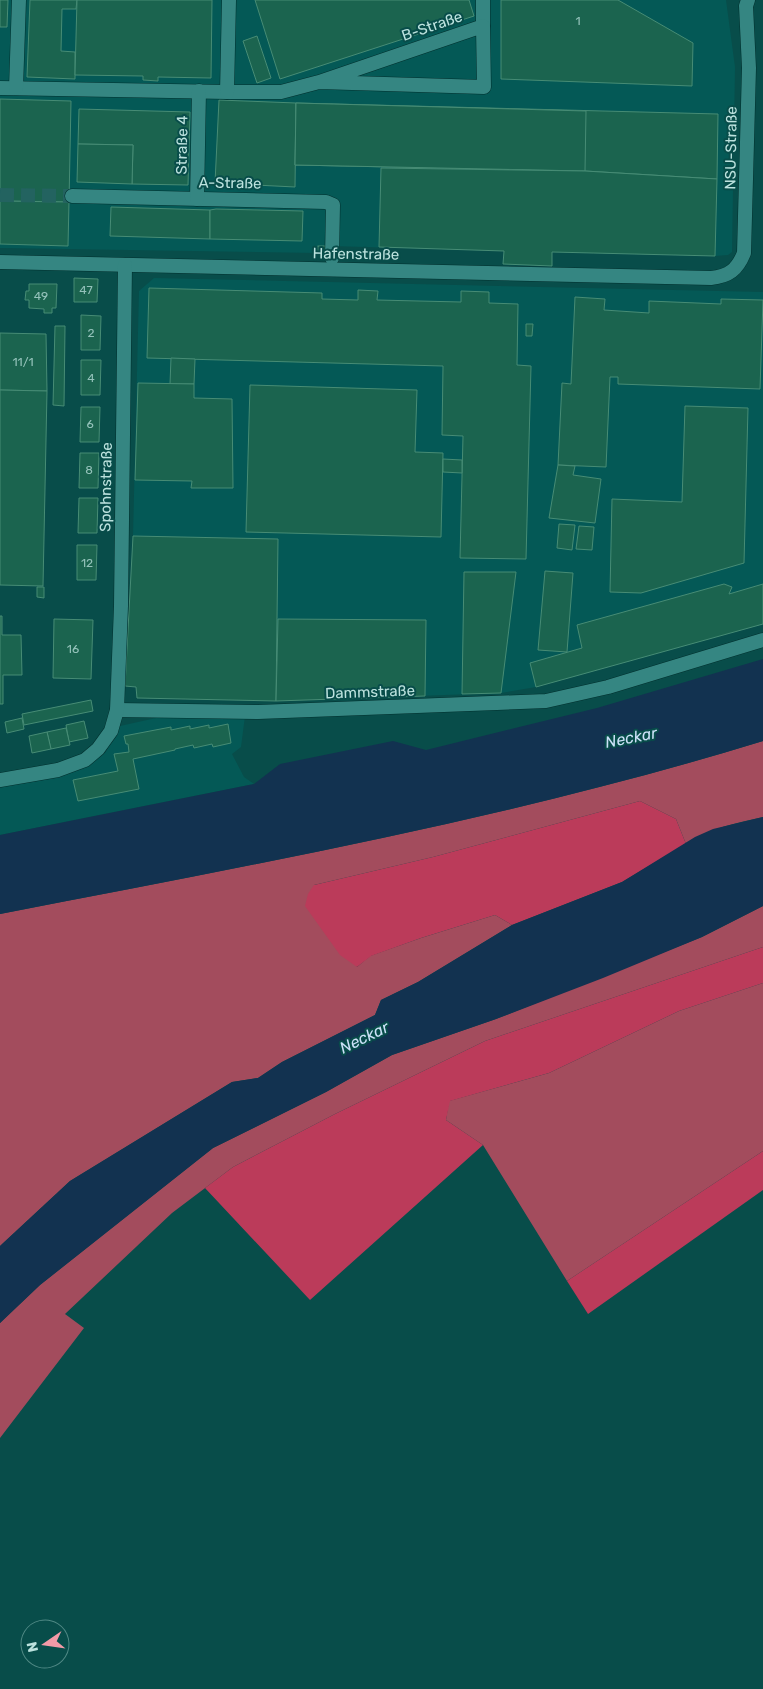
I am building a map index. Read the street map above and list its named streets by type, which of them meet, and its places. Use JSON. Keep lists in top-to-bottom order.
{
  "streets": {
    "street": [
      "B-Straße",
      "Straße 4",
      "NSU-Straße",
      "A-Straße",
      "Hafenstraße",
      "Spohnstraße",
      "Dammstraße"
    ]
  },
  "crossings": [
    ["B-Straße", "Straße 4"],
    ["Straße 4", "A-Straße"],
    ["NSU-Straße", "Hafenstraße"],
    ["Hafenstraße", "Spohnstraße"],
    ["Spohnstraße", "Dammstraße"]
  ],
  "water": ["Neckar"],
  "house_numbers": [
    "1",
    "47",
    "49",
    "2",
    "11/1",
    "4",
    "6",
    "8",
    "12",
    "16"
  ],
  "north": "left"
}
